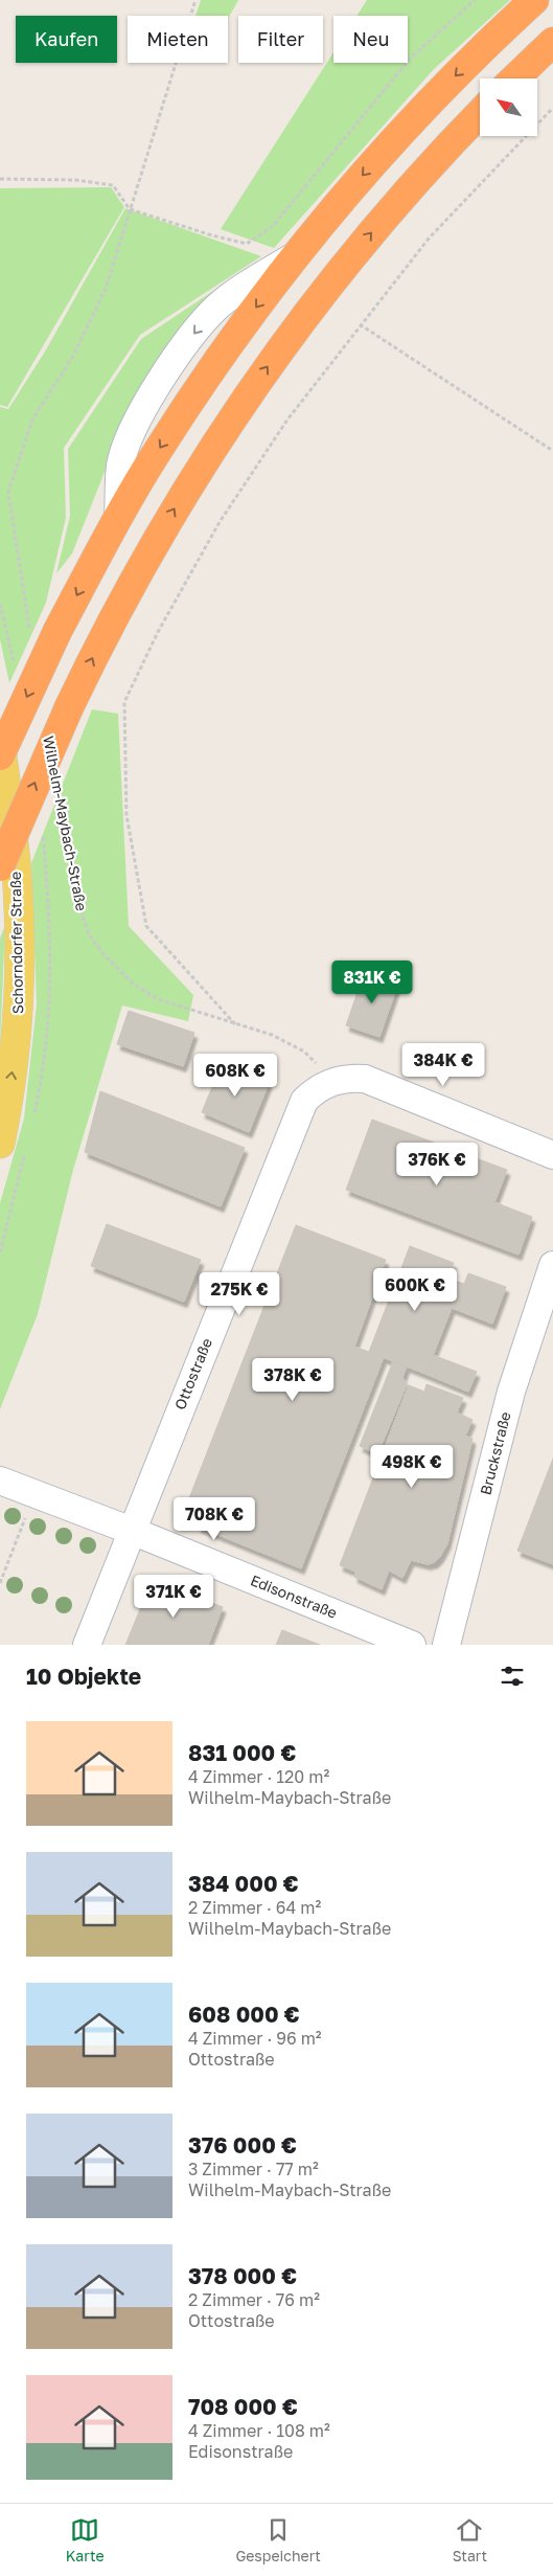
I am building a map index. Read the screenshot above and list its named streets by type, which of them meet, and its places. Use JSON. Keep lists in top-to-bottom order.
{
  "streets": {
    "main road": ["Schorndorfer Straße"],
    "street": ["Ottostraße", "Bruckstraße", "Edisonstraße"],
    "path": ["Wilhelm-Maybach-Straße"]
  },
  "crossings": [
    ["Wilhelm-Maybach-Straße", "Ottostraße"],
    ["Ottostraße", "Edisonstraße"]
  ],
  "one_way": ["Schorndorfer Straße"],
  "north": "top left",
  "page": {
    "chip": [
      "Kaufen",
      "Mieten",
      "Filter",
      "Neu"
    ],
    "price": [
      "831K €",
      "384K €",
      "608K €",
      "376K €",
      "600K €",
      "275K €",
      "378K €",
      "498K €",
      "708K €",
      "371K €"
    ],
    "heading": "10 Objekte",
    "list": [
      {
        "name": "831 000 €",
        "note": "4 Zimmer · 120 m² · Wilhelm-Maybach-Straße"
      },
      {
        "name": "384 000 €",
        "note": "2 Zimmer · 64 m² · Wilhelm-Maybach-Straße"
      },
      {
        "name": "608 000 €",
        "note": "4 Zimmer · 96 m² · Ottostraße"
      },
      {
        "name": "376 000 €",
        "note": "3 Zimmer · 77 m² · Wilhelm-Maybach-Straße"
      },
      {
        "name": "378 000 €",
        "note": "2 Zimmer · 76 m² · Ottostraße"
      },
      {
        "name": "708 000 €",
        "note": "4 Zimmer · 108 m² · Edisonstraße"
      }
    ],
    "tabs": ["Karte", "Gespeichert", "Start"]
  }
}
